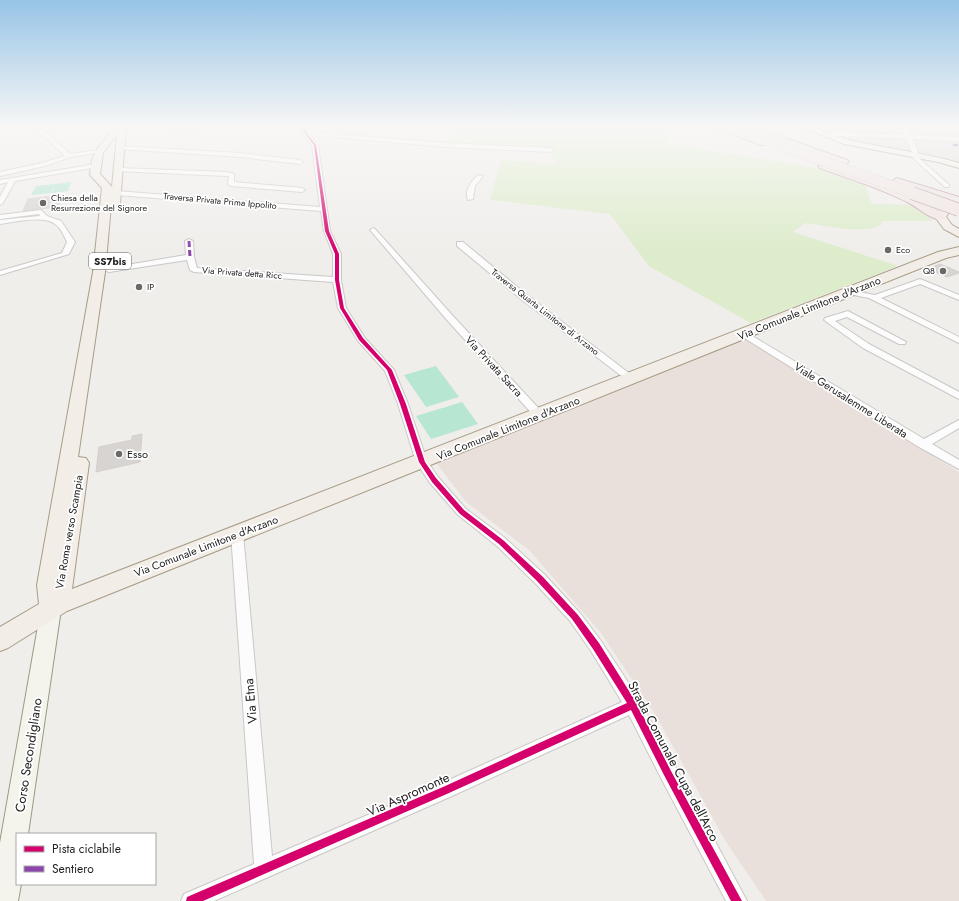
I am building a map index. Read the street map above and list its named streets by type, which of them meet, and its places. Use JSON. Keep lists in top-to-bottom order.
{
  "streets": {
    "main road": [
      "SS7bis",
      "Via Comunale Limitone d'Arzano",
      "Via Roma verso Scampia",
      "Corso Secondigliano"
    ],
    "street": [
      "Traversa Privata Prima Ippolito",
      "Via Privata detta Ricc",
      "Traversa Quarta Limitone di Arzano",
      "Via Privata Sacra",
      "Viale Gerusalemme Liberata",
      "Via Etna",
      "Strada Comunale Cupa dell'Arco",
      "Via Aspromonte"
    ]
  },
  "crossings": [
    ["Traversa Privata Prima Ippolito", "Via Roma verso Scampia"],
    ["Traversa Privata Prima Ippolito", "Strada Comunale Cupa dell'Arco"],
    ["Via Privata detta Ricc", "Via Roma verso Scampia"],
    ["Via Privata detta Ricc", "Strada Comunale Cupa dell'Arco"],
    ["Via Comunale Limitone d'Arzano", "Traversa Quarta Limitone di Arzano"],
    ["Via Comunale Limitone d'Arzano", "Via Privata Sacra"],
    ["Via Comunale Limitone d'Arzano", "Viale Gerusalemme Liberata"],
    ["Via Comunale Limitone d'Arzano", "Via Roma verso Scampia"],
    ["Via Comunale Limitone d'Arzano", "Via Etna"],
    ["Via Comunale Limitone d'Arzano", "Corso Secondigliano"],
    ["Via Comunale Limitone d'Arzano", "Strada Comunale Cupa dell'Arco"],
    ["Via Roma verso Scampia", "Corso Secondigliano"],
    ["Via Etna", "Via Aspromonte"],
    ["Strada Comunale Cupa dell'Arco", "Via Aspromonte"]
  ],
  "places": [
    "Chiesa della Resurrezione del Signore",
    "Eco",
    "Q8",
    "IP",
    "Esso"
  ],
  "legend": ["Pista ciclabile", "Sentiero"]
}
